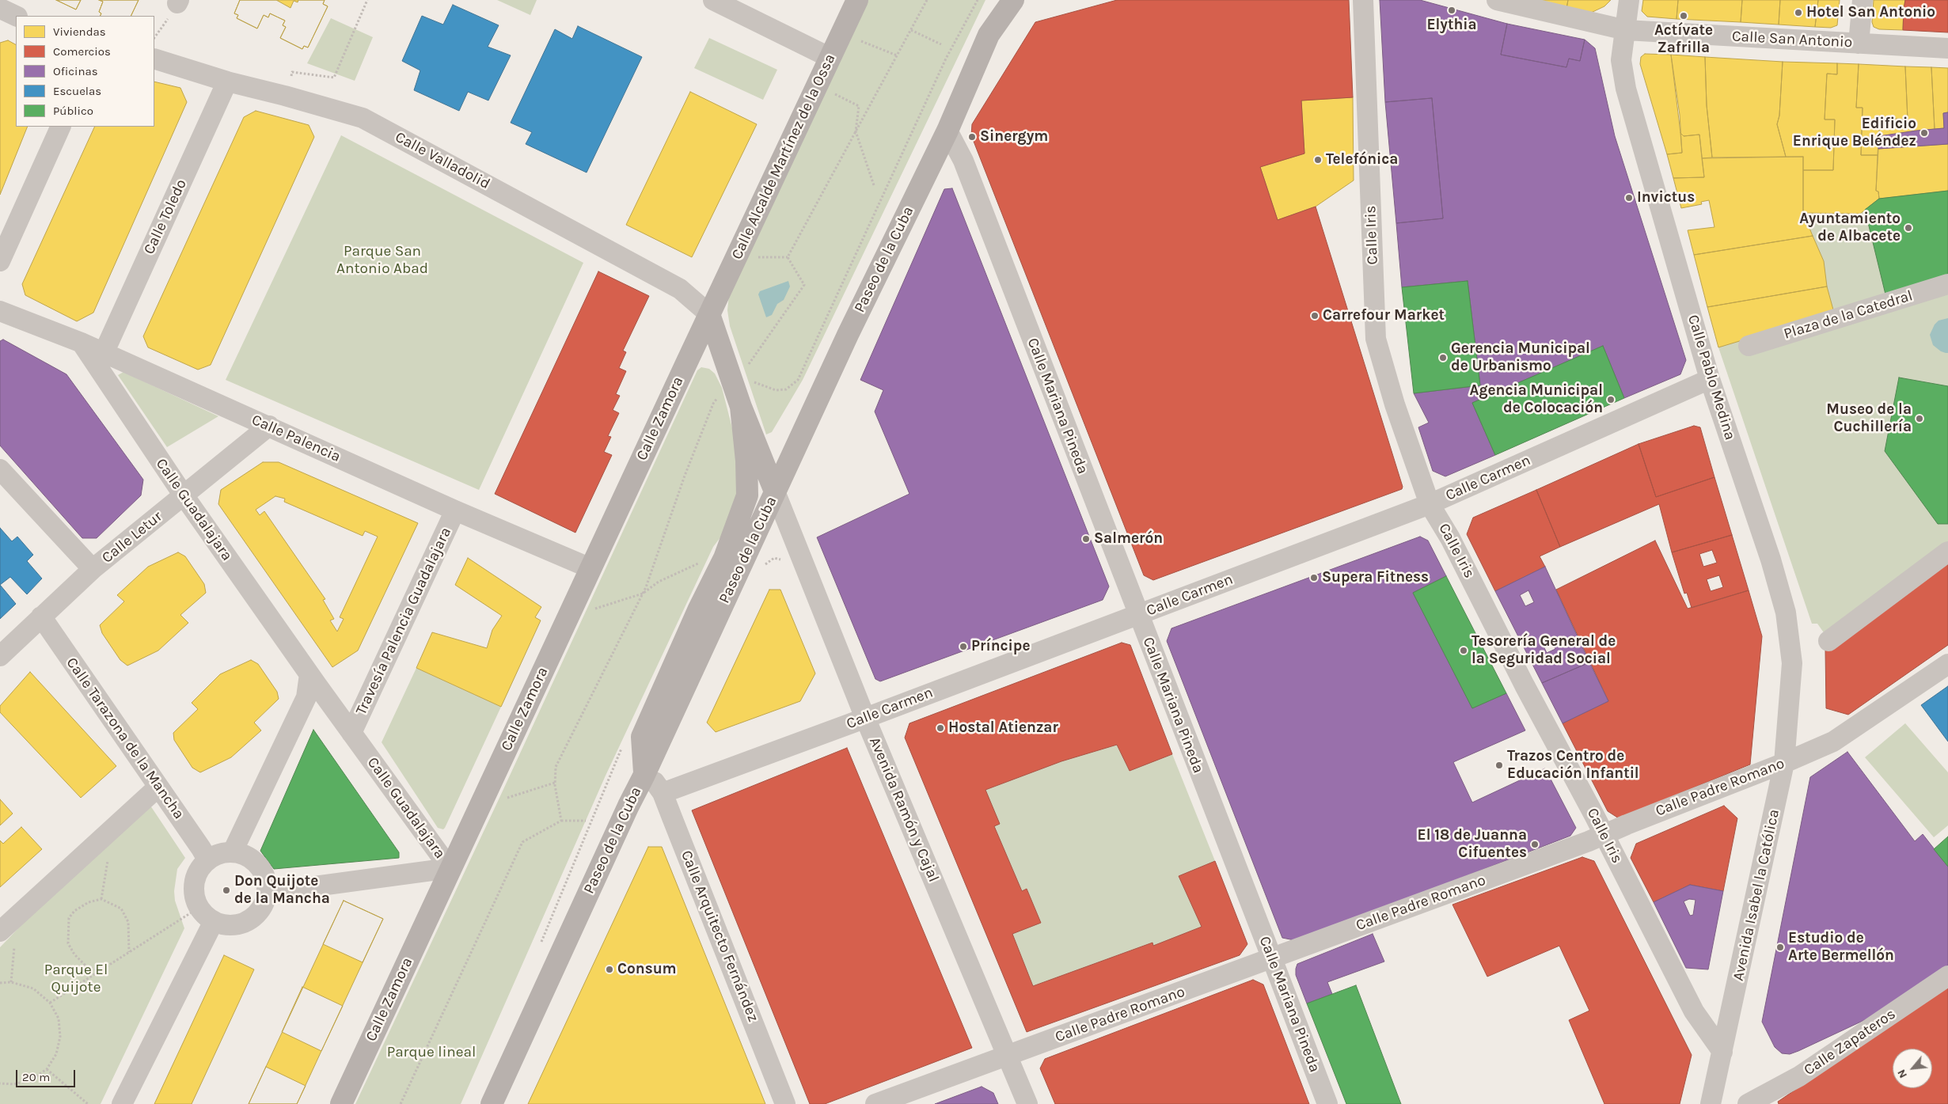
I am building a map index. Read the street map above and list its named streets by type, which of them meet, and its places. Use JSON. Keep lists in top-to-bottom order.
{
  "streets": {
    "main road": ["Calle Alcalde Martínez de la Ossa", "Paseo de la Cuba", "Calle Zamora"],
    "street": [
      "Calle San Antonio",
      "Calle Valladolid",
      "Calle Toledo",
      "Calle Iris",
      "Plaza de la Catedral",
      "Calle Pablo Medina",
      "Calle Mariana Pineda",
      "Calle Palencia",
      "Calle Carmen",
      "Calle Guadalajara",
      "Calle Letur",
      "Travesía Palencia Guadalajara",
      "Calle Tarazona de la Mancha",
      "Calle Padre Romano",
      "Avenida Ramón y Cajal",
      "Avenida Isabel la Católica",
      "Calle Arquitecto Fernández",
      "Calle Zapateros"
    ]
  },
  "crossings": [
    ["Calle San Antonio", "Calle Pablo Medina"],
    ["Calle Alcalde Martínez de la Ossa", "Calle Valladolid"],
    ["Calle Alcalde Martínez de la Ossa", "Calle Zamora"],
    ["Calle Valladolid", "Calle Toledo"],
    ["Calle Valladolid", "Calle Zamora"],
    ["Calle Toledo", "Calle Palencia"],
    ["Calle Iris", "Calle Carmen"],
    ["Calle Iris", "Calle Padre Romano"],
    ["Calle Iris", "Avenida Isabel la Católica"],
    ["Paseo de la Cuba", "Calle Mariana Pineda"],
    ["Paseo de la Cuba", "Avenida Ramón y Cajal"],
    ["Paseo de la Cuba", "Calle Arquitecto Fernández"],
    ["Calle Pablo Medina", "Calle Carmen"],
    ["Calle Pablo Medina", "Avenida Isabel la Católica"],
    ["Calle Mariana Pineda", "Calle Carmen"],
    ["Calle Mariana Pineda", "Calle Padre Romano"],
    ["Calle Zamora", "Calle Palencia"],
    ["Calle Zamora", "Calle Guadalajara"],
    ["Calle Palencia", "Calle Guadalajara"],
    ["Calle Palencia", "Calle Letur"],
    ["Calle Palencia", "Travesía Palencia Guadalajara"],
    ["Calle Carmen", "Avenida Ramón y Cajal"],
    ["Calle Carmen", "Calle Arquitecto Fernández"],
    ["Calle Guadalajara", "Calle Letur"],
    ["Calle Guadalajara", "Travesía Palencia Guadalajara"],
    ["Calle Guadalajara", "Calle Tarazona de la Mancha"],
    ["Calle Letur", "Calle Tarazona de la Mancha"],
    ["Calle Padre Romano", "Avenida Ramón y Cajal"],
    ["Calle Padre Romano", "Avenida Isabel la Católica"]
  ],
  "parks": ["Parque San Antonio Abad", "Parque El Quijote", "Parque lineal"],
  "places": [
    "Elythia",
    "Hotel San Antonio",
    "Actívate Zafrilla",
    "Edificio Enrique Beléndez",
    "Sinergym",
    "Telefónica",
    "Invictus",
    "Ayuntamiento de Albacete",
    "Carrefour Market",
    "Gerencia Municipal de Urbanismo",
    "Agencia Municipal de Colocación",
    "Museo de la Cuchillería",
    "Salmerón",
    "Supera Fitness",
    "Príncipe",
    "Tesorería General de la Seguridad Social",
    "Hostal Atienzar",
    "Trazos Centro de Educación Infantil",
    "El 18 de Juanna Cifuentes",
    "Don Quijote de la Mancha",
    "Estudio de Arte Bermellón",
    "Consum"
  ],
  "legend": [
    "Viviendas",
    "Comercios",
    "Oficinas",
    "Escuelas",
    "Público"
  ],
  "scale_bar": "20 m",
  "north": "bottom left"
}
